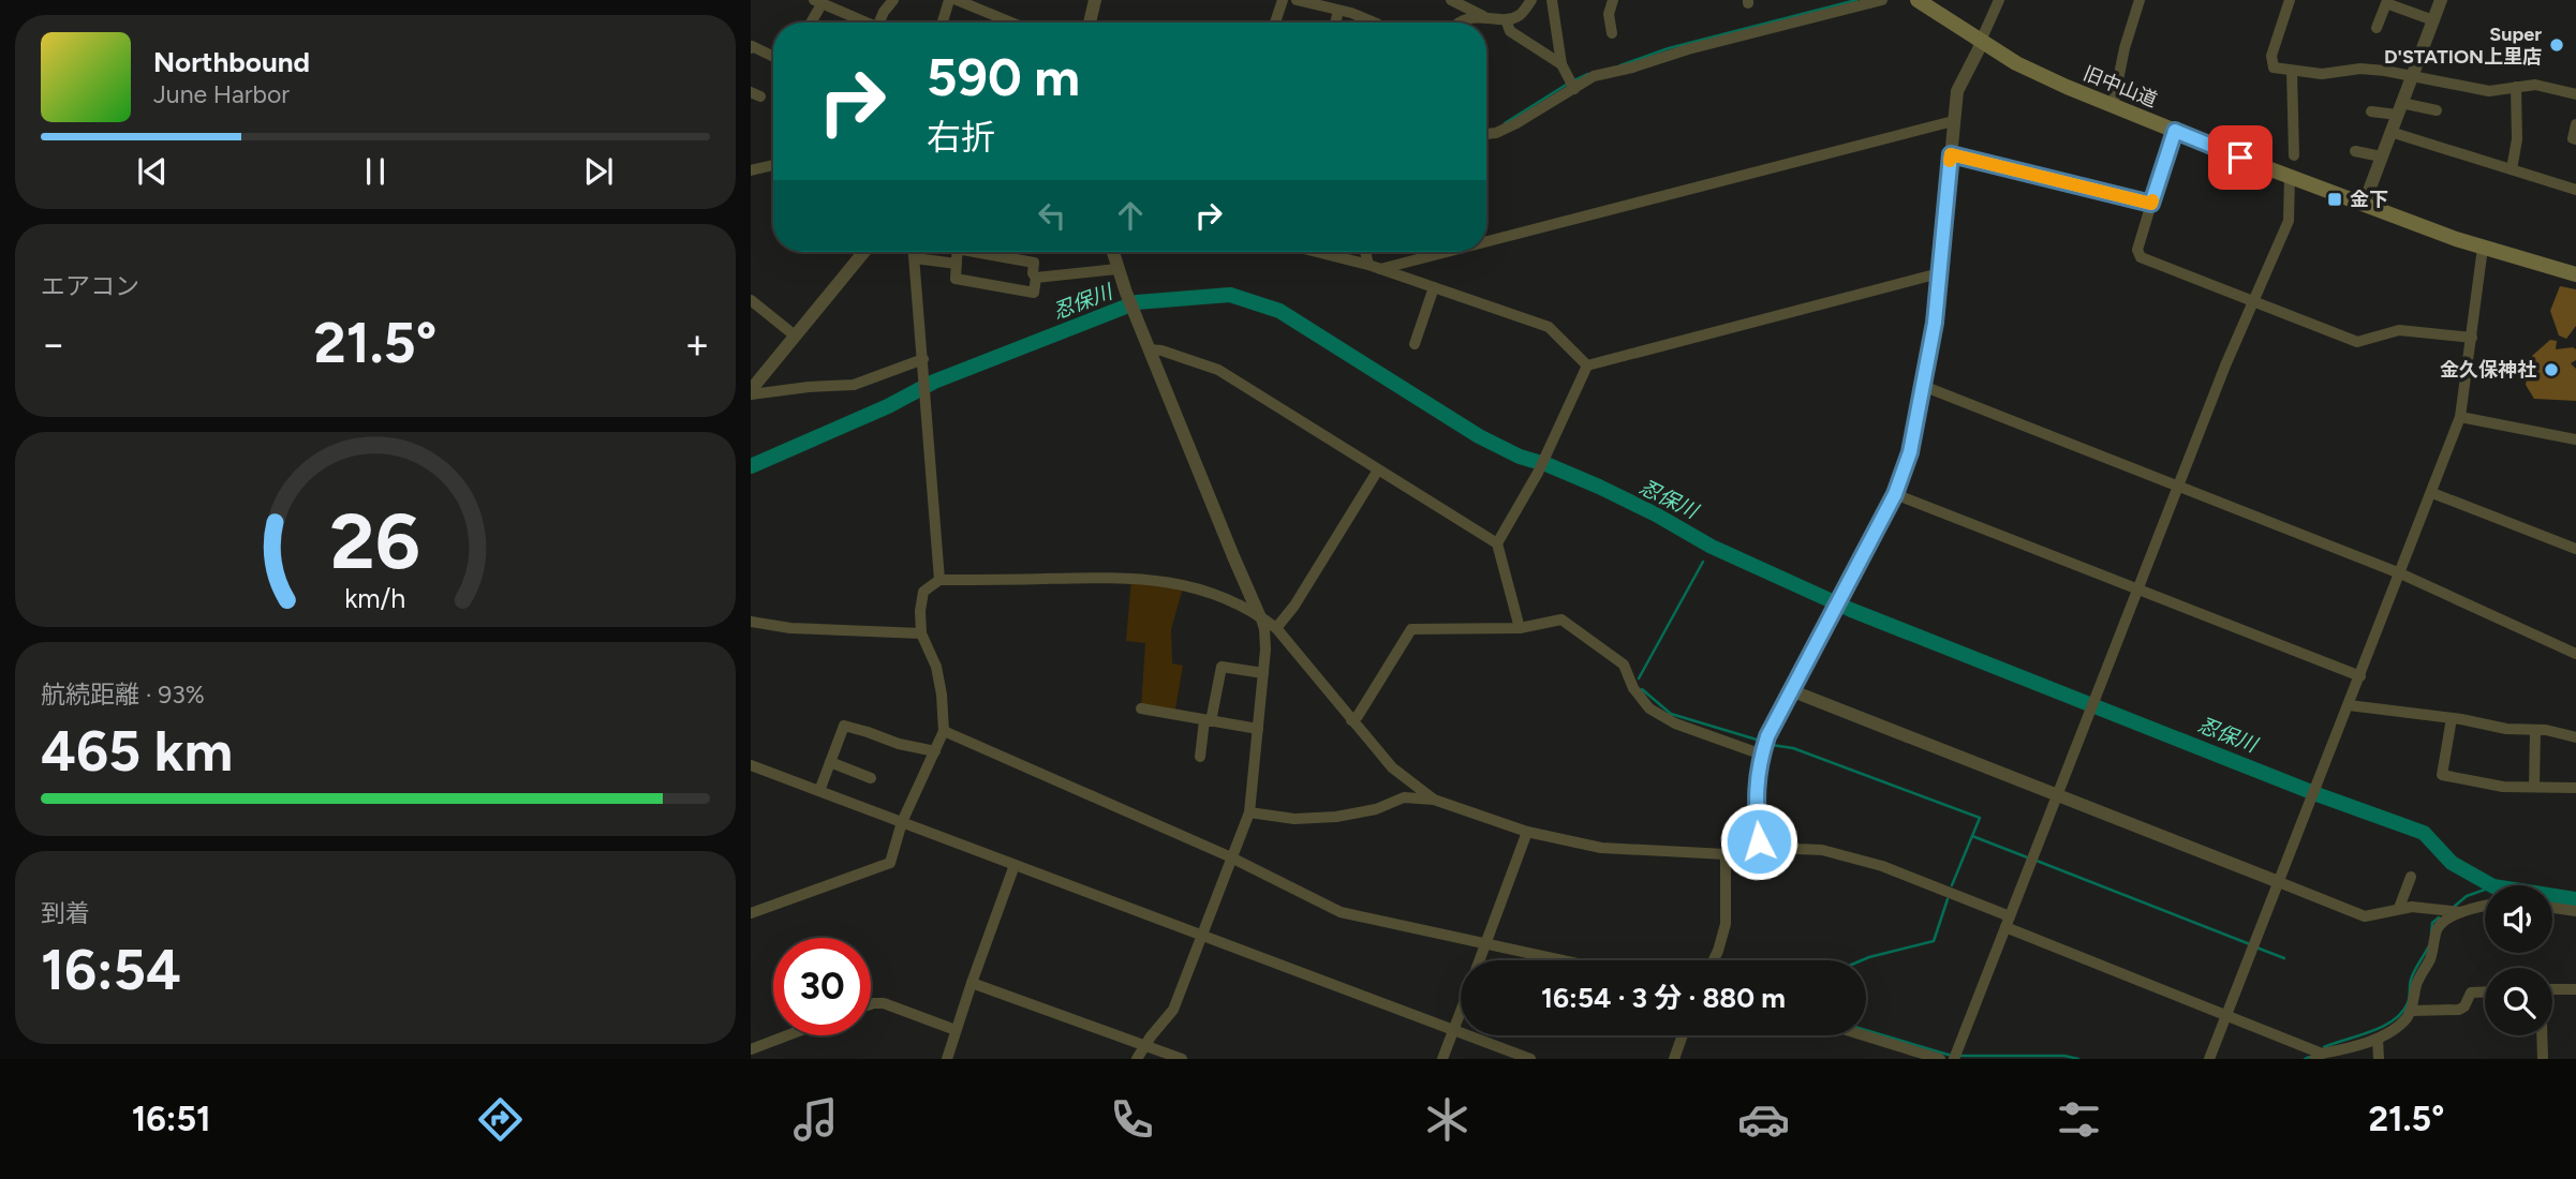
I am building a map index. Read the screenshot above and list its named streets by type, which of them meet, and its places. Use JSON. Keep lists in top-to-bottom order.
{
  "streets": {
    "main road": ["旧中山道"]
  },
  "water": ["忍保川"],
  "places": {
    "other": ["Super D'STATION上里店", "金久保神社"],
    "transit": ["金下"]
  },
  "page": {
    "turn": ["590 m", "右折"],
    "song": ["Northbound", "June Harbor"],
    "tile": [
      "エアコン",
      ["航続距離 · 93%", "465 km"],
      ["到着", "16:54"]
    ],
    "heat": ["−", "21.5°", "+"],
    "limit": "30",
    "trip": "16:54 · 3 分 · 880 m",
    "tabs": ["16:51", "21.5°"],
    "gauge": ["26", "km/h"]
  }
}
